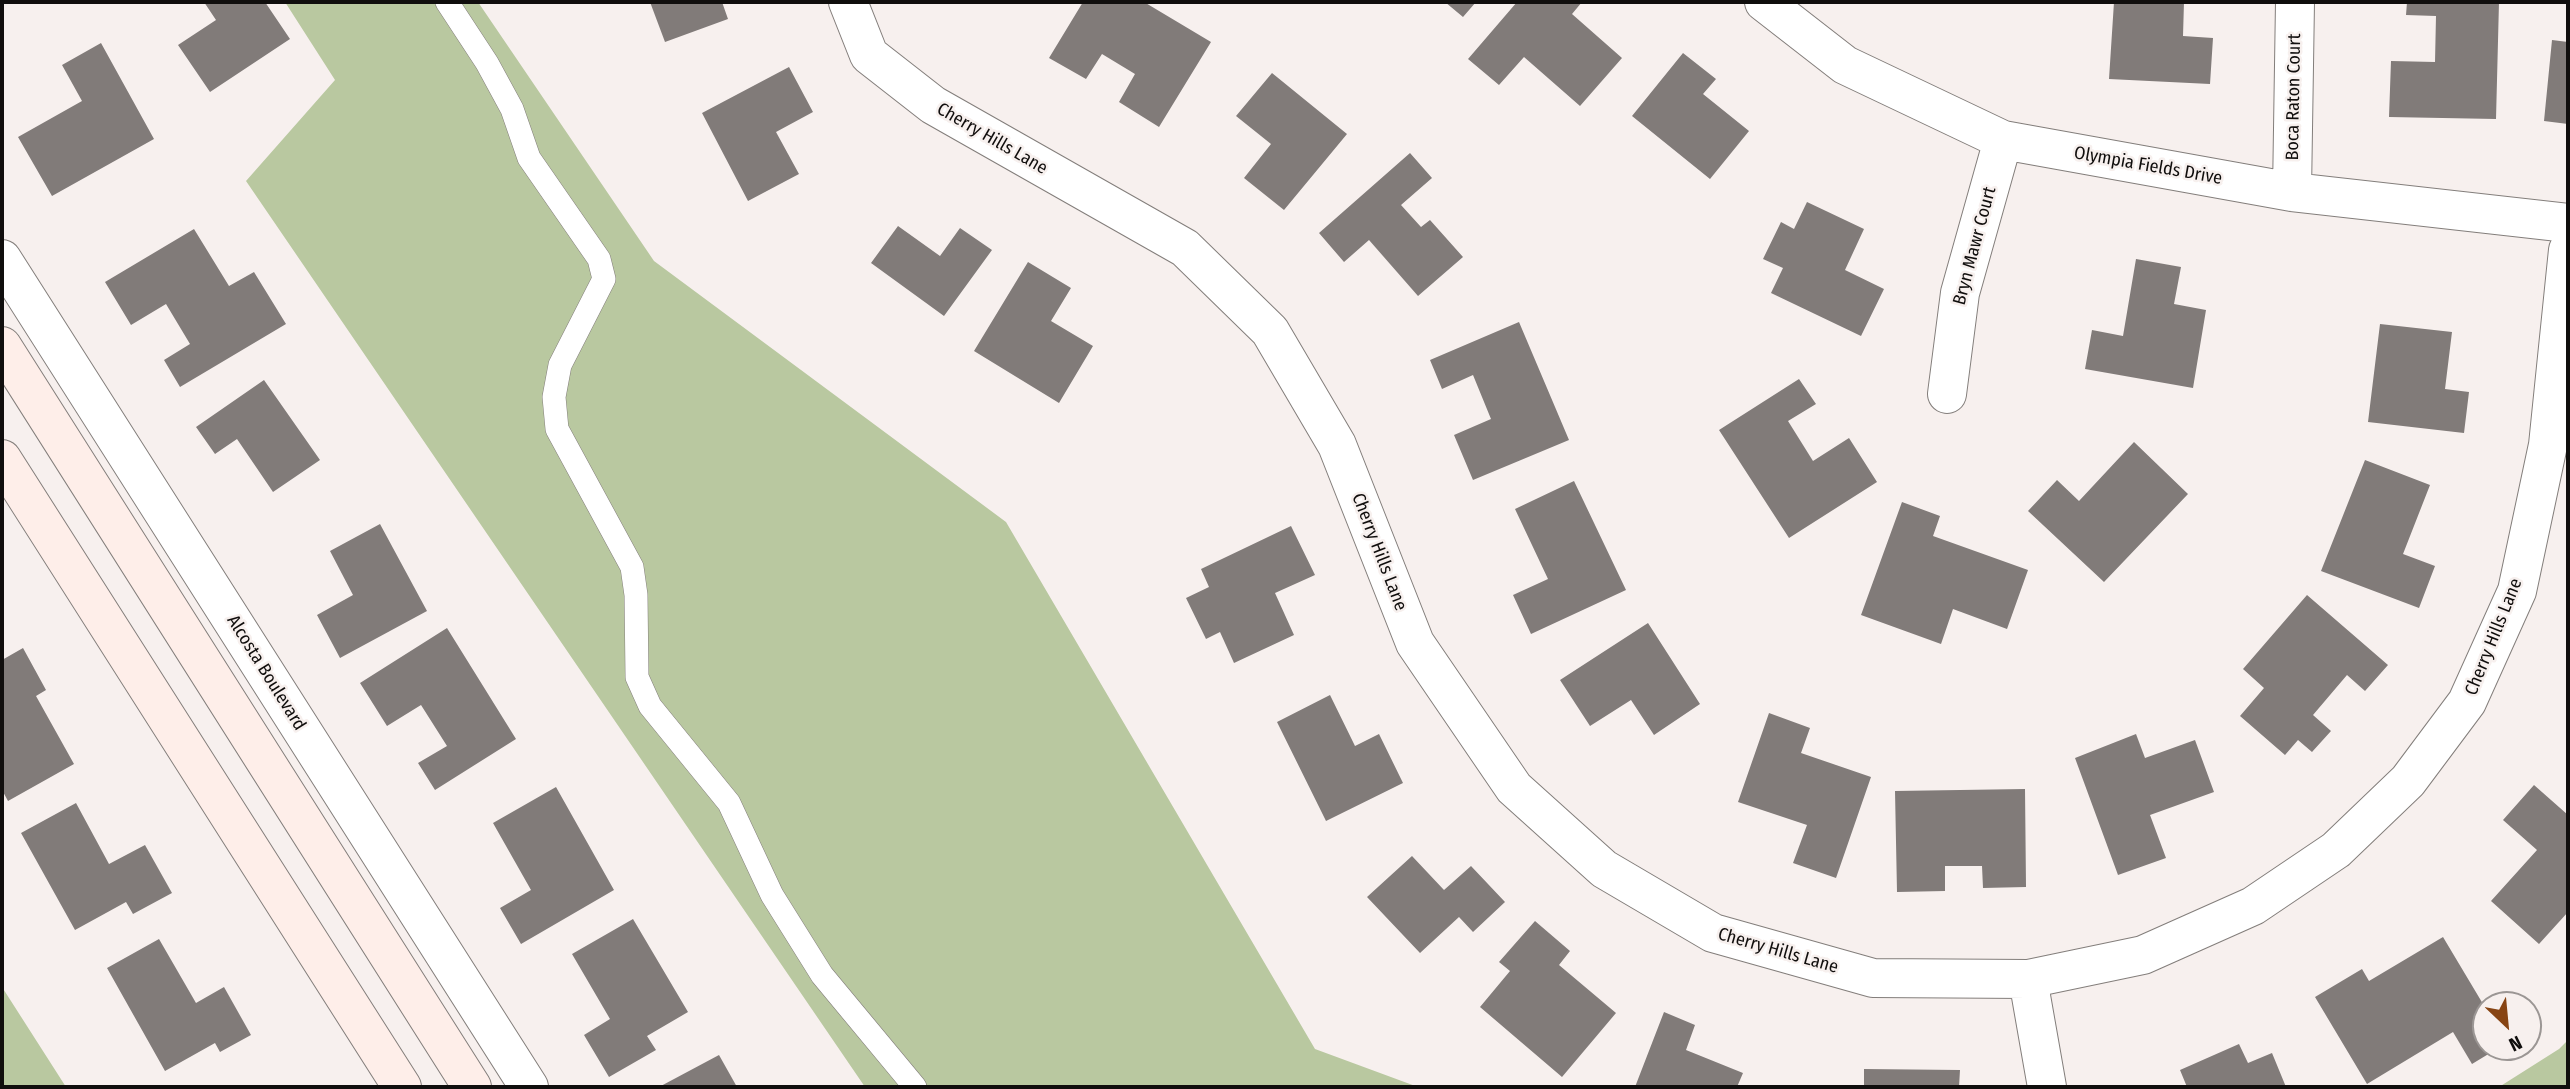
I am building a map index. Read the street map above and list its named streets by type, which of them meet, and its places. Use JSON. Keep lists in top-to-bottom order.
{
  "streets": {
    "street": [
      "Boca Raton Court",
      "Cherry Hills Lane",
      "Olympia Fields Drive",
      "Bryn Mawr Court",
      "Alcosta Boulevard"
    ]
  },
  "crossings": [
    ["Boca Raton Court", "Olympia Fields Drive"],
    ["Olympia Fields Drive", "Bryn Mawr Court"]
  ],
  "north": "bottom right"
}
